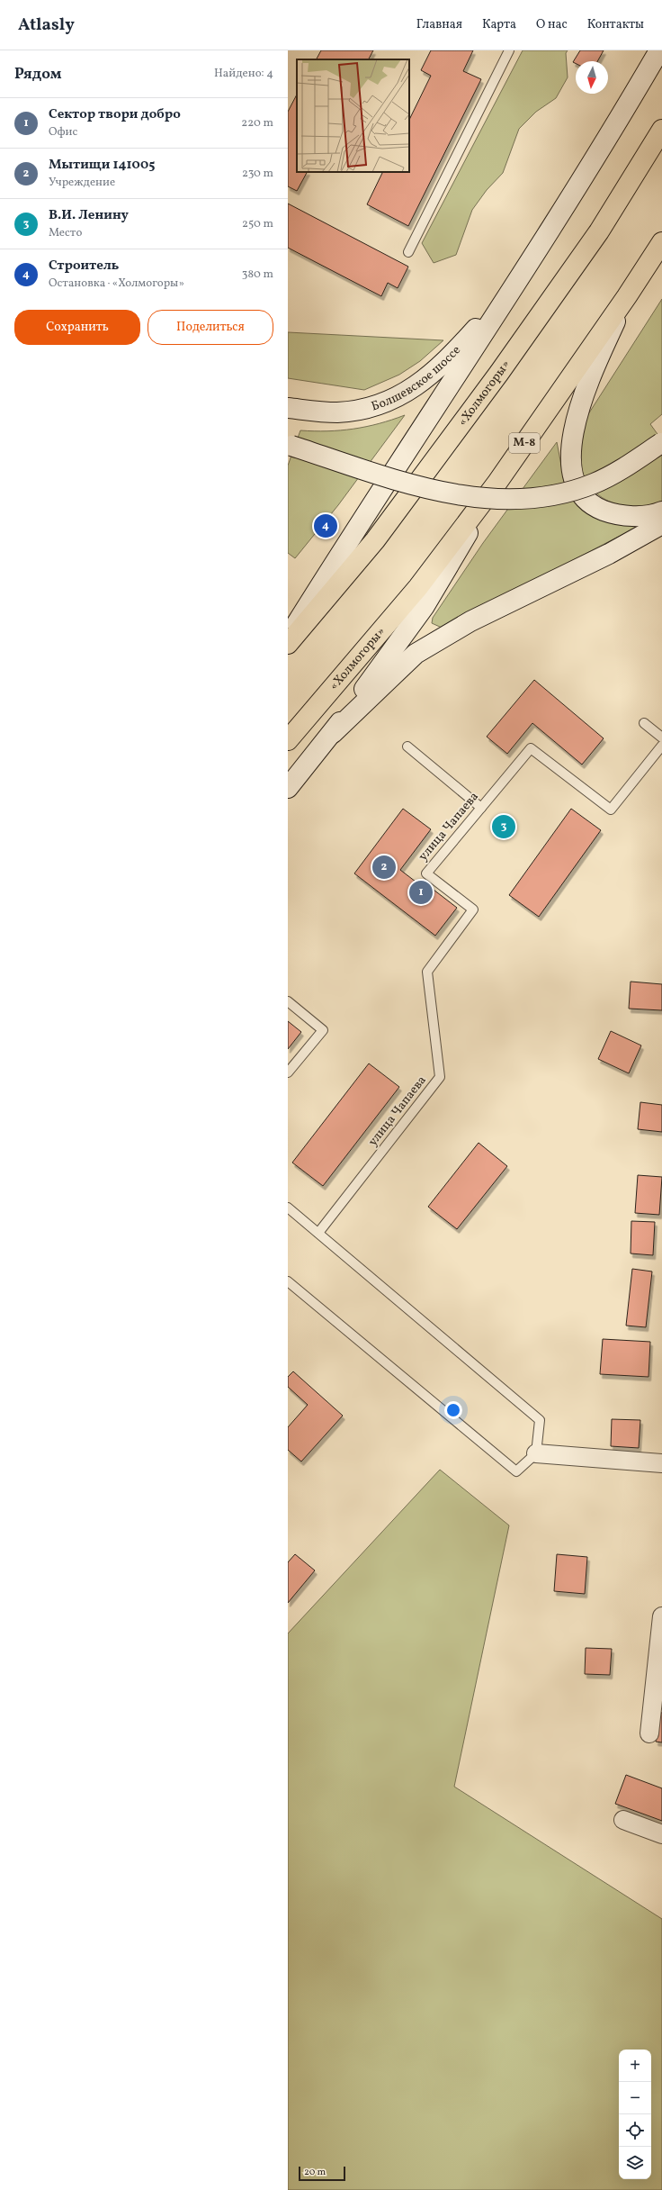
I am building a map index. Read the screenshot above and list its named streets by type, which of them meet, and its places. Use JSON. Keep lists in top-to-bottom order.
{
  "streets": {
    "highway": ["«Холмогоры»", "М-8"],
    "street": ["Болшевское шоссе"],
    "lane": ["улица Чапаева"]
  },
  "scale_bar": "20 m",
  "north": "bottom",
  "page": {
    "header": "Atlasly",
    "nav": [
      "Главная",
      "Карта",
      "О нас",
      "Контакты"
    ],
    "heading": ["Рядом", "Найдено: 4"],
    "list": [
      {
        "mark": "1",
        "name": "Сектор твори добро",
        "note": "Офис",
        "value": "220 m"
      },
      {
        "mark": "2",
        "name": "Мытищи 141005",
        "note": "Учреждение",
        "value": "230 m"
      },
      {
        "mark": "3",
        "name": "В.И. Ленину",
        "note": "Место",
        "value": "250 m"
      },
      {
        "mark": "4",
        "name": "Строитель",
        "note": "Остановка · «Холмогоры»",
        "value": "380 m"
      }
    ],
    "buttons": ["Сохранить", "Поделиться"],
    "pins": [
      "4",
      "3",
      "2",
      "1"
    ],
    "map_buttons": ["+", "−"],
    "scale": "20 m"
  }
}
